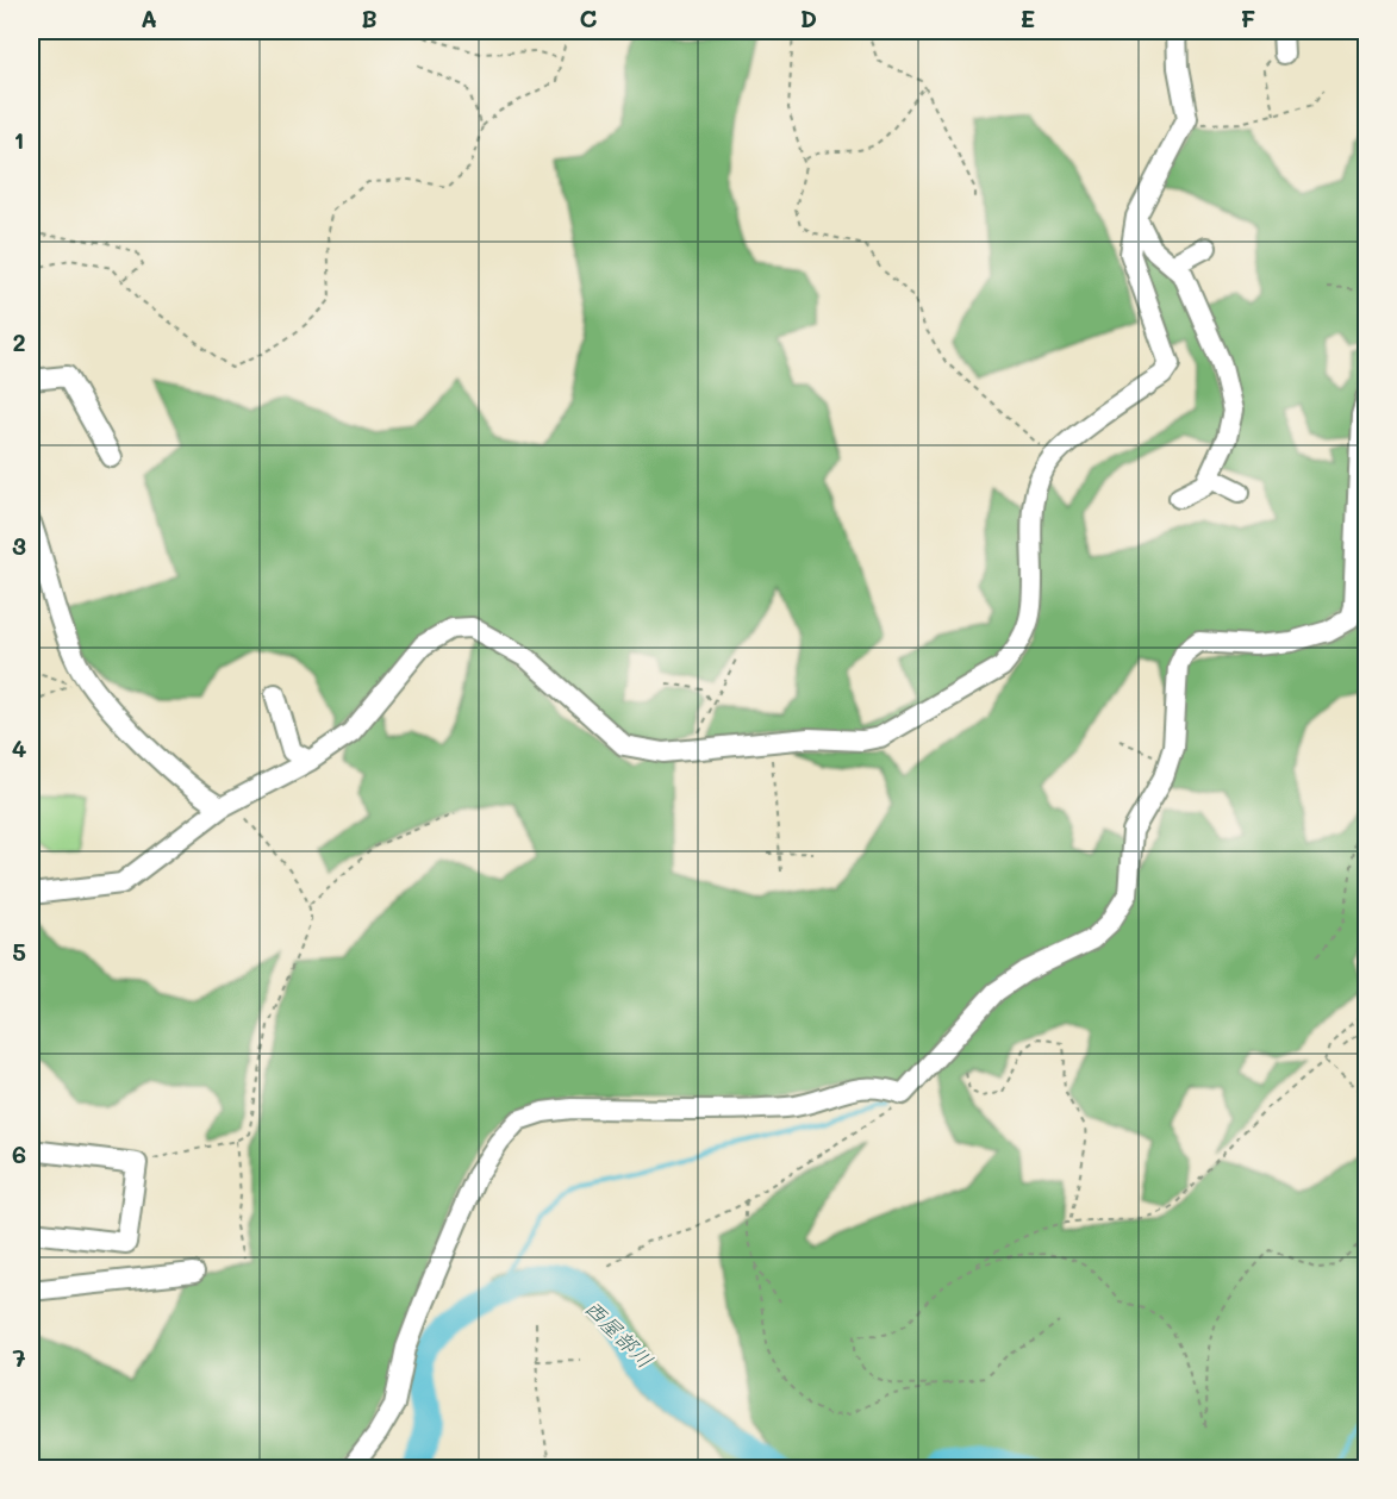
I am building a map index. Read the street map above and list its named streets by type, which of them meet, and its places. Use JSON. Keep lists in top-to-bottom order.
{
  "water": ["西屋部川"],
  "grid": {
    "columns": [
      "A",
      "B",
      "C",
      "D",
      "E",
      "F"
    ],
    "rows": [
      "1",
      "2",
      "3",
      "4",
      "5",
      "6",
      "7"
    ]
  }
}
